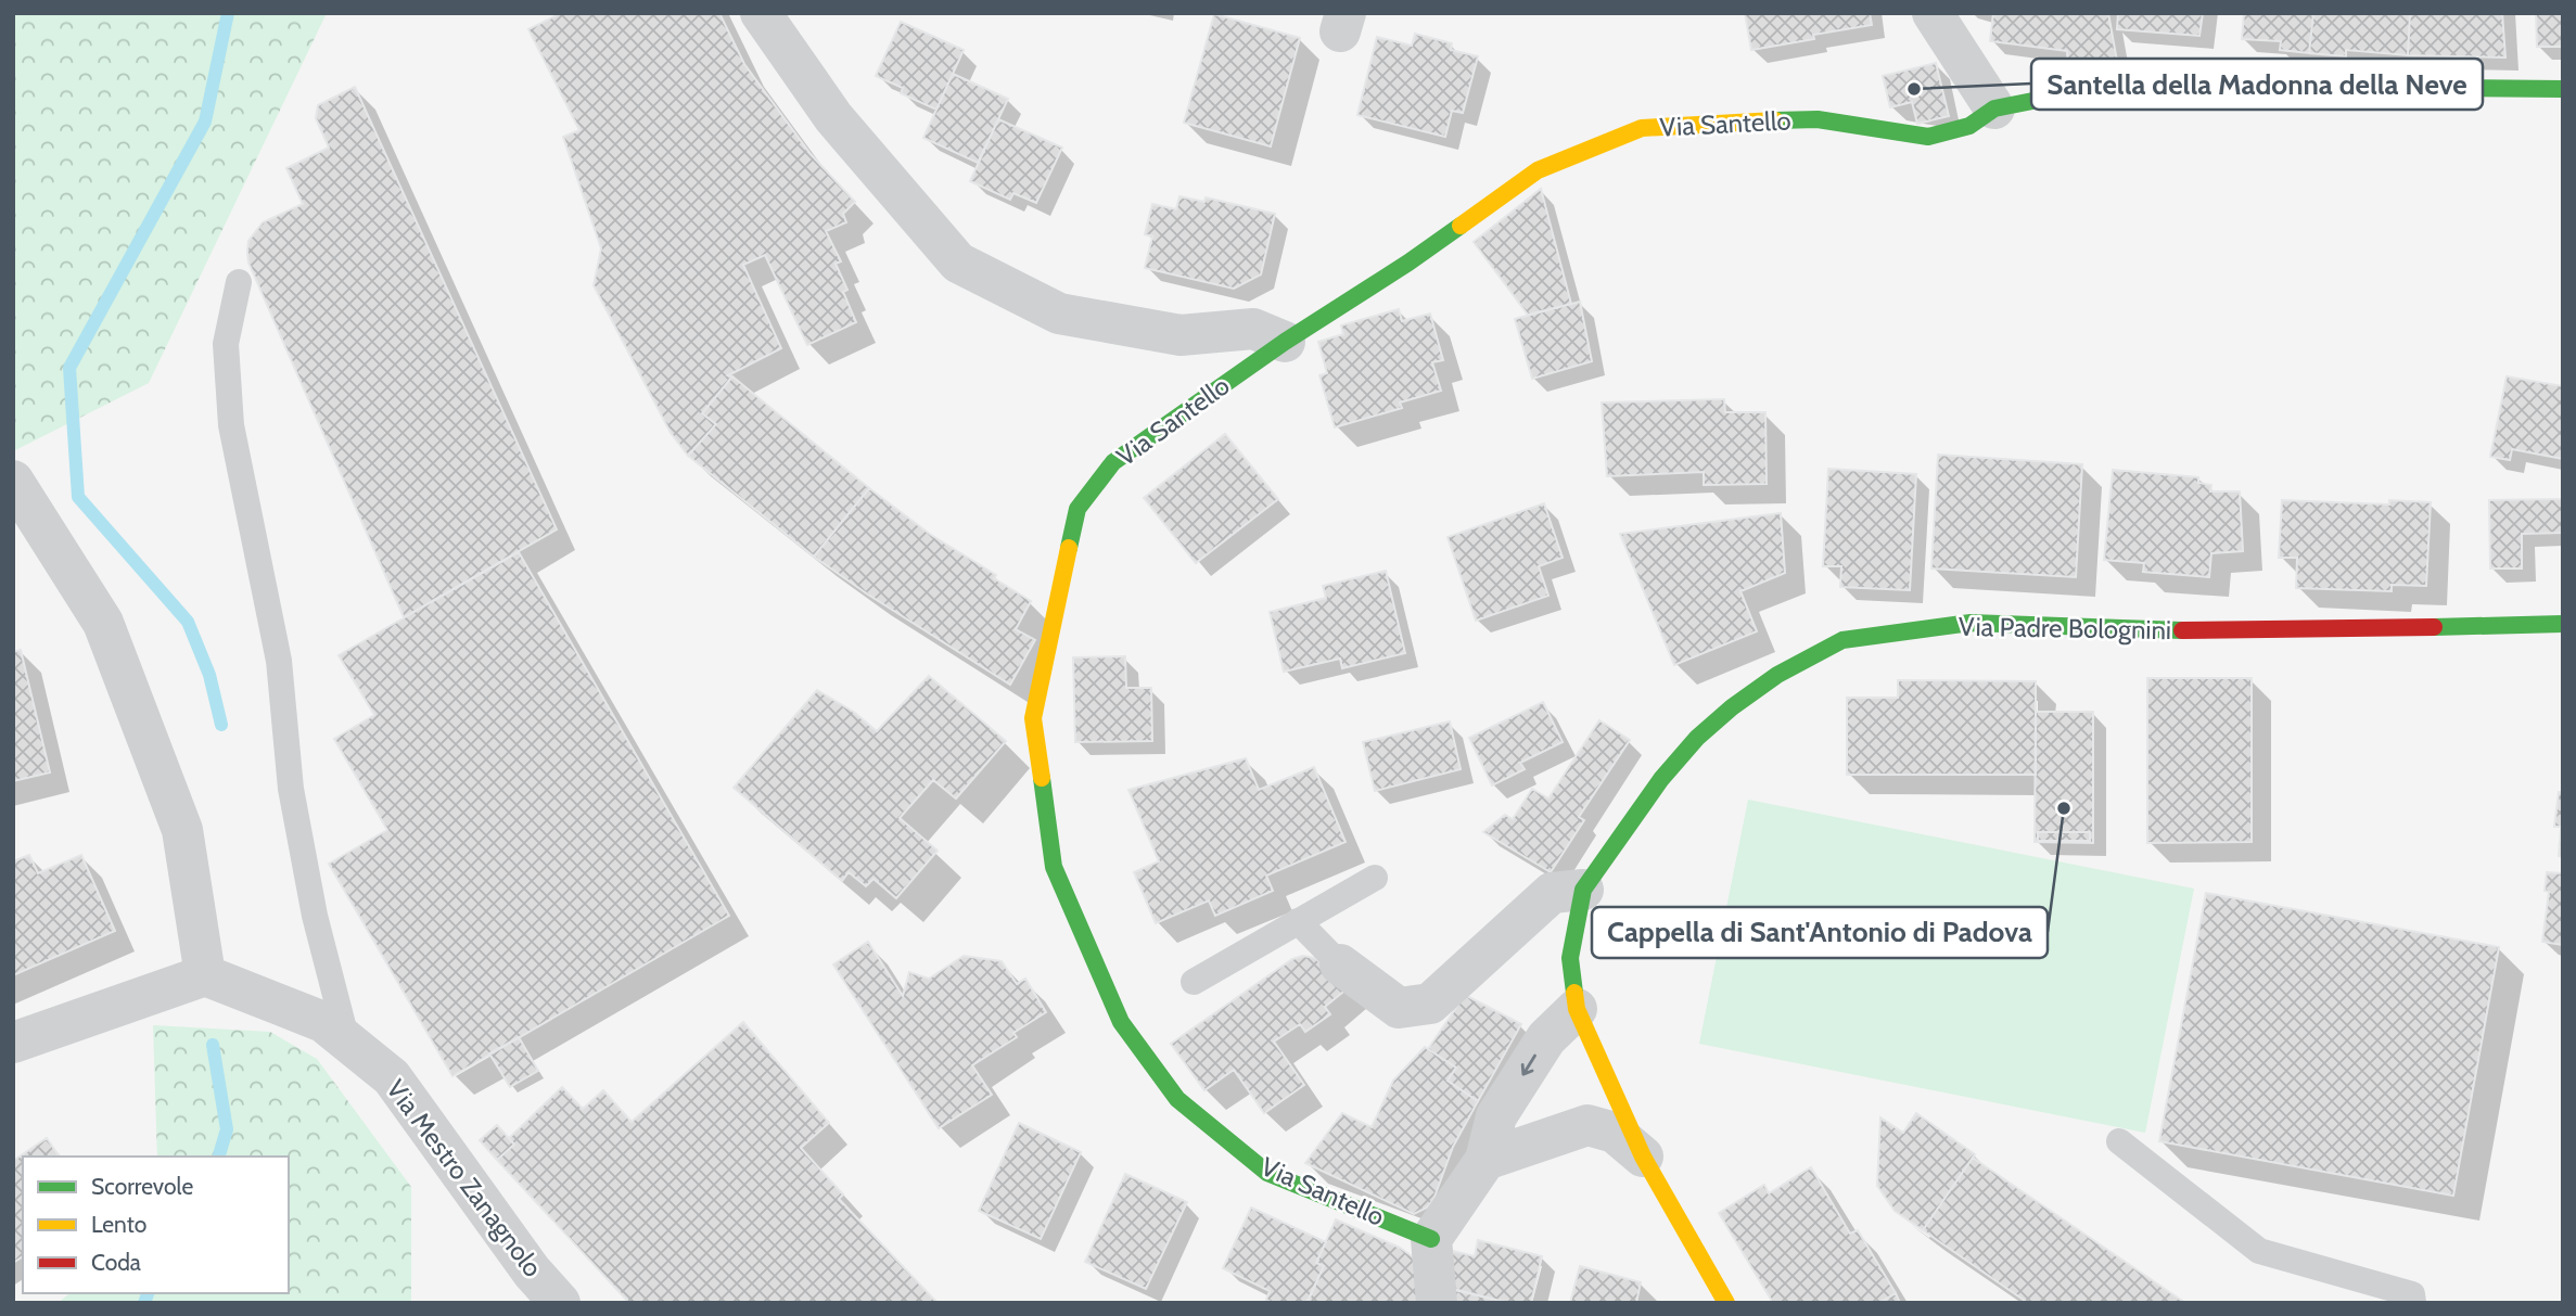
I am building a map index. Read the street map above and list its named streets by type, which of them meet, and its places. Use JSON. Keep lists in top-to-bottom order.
{
  "streets": {
    "street": ["Via Santello", "Via Padre Bolognini", "Via Mestro Zanagnolo"]
  },
  "places": ["Santella della Madonna della Neve", "Cappella di Sant'Antonio di Padova"],
  "legend": ["Scorrevole", "Lento", "Coda"]
}
